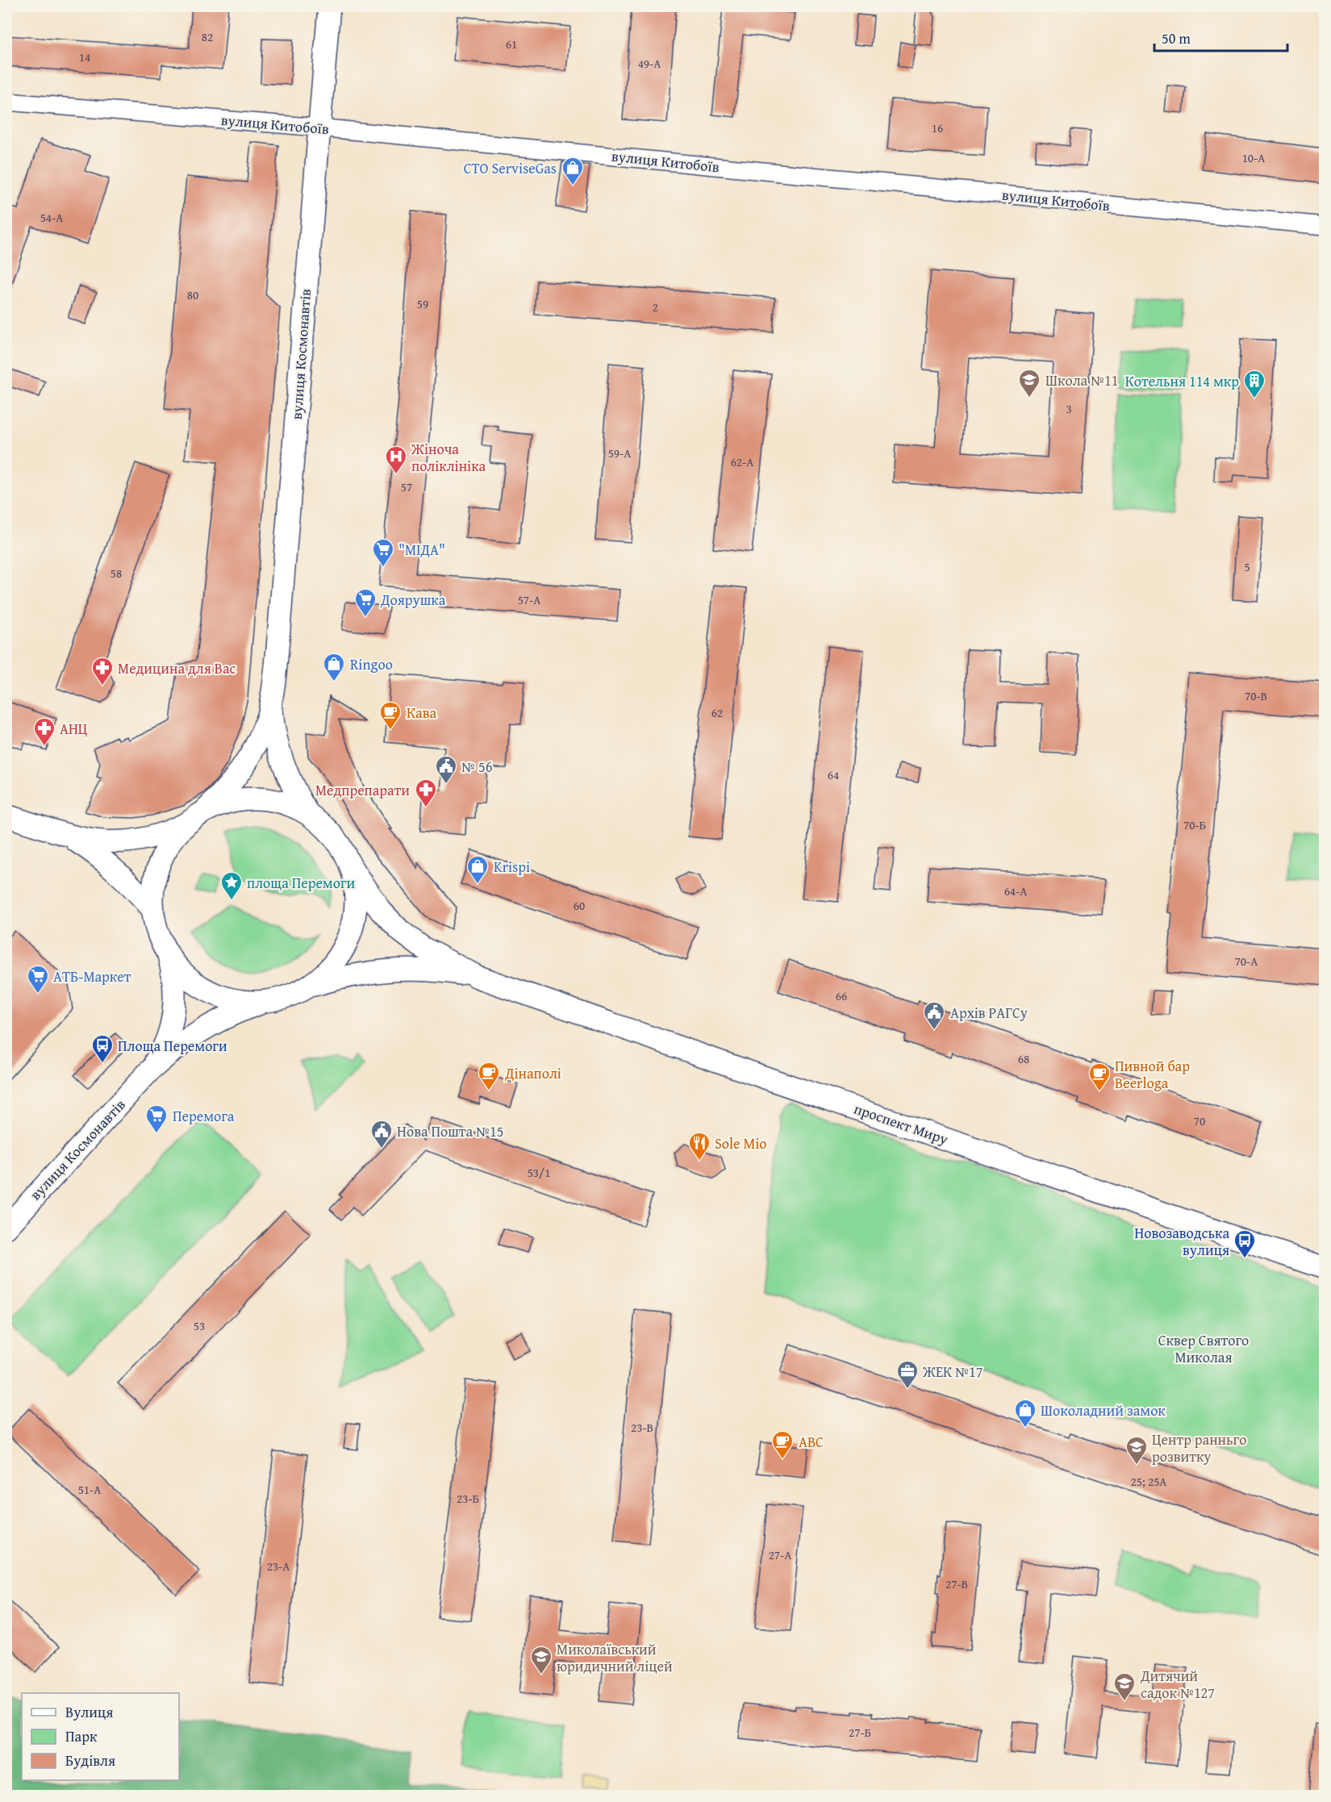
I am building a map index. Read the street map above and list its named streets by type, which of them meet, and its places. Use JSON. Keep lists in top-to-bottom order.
{
  "streets": {
    "main road": ["вулиця Космонавтів", "проспект Миру"],
    "street": ["вулиця Китобоїв"]
  },
  "crossings": [
    ["вулиця Китобоїв", "вулиця Космонавтів"]
  ],
  "parks": ["Сквер Святого Миколая"],
  "places": {
    "shop": [
      "СТО ServiseGas",
      "Ringoo",
      "Krispi",
      "Шоколадний замок"
    ],
    "school or university": [
      "Школа №11",
      "Центр ранньго розвитку",
      "Миколаївський юридичний ліцей",
      "Дитячий садок №127"
    ],
    "building": ["Котельня 114 мкр"],
    "hospital": ["Жіноча поліклініка"],
    "supermarket": [
      "\"МІДА\"",
      "Доярушка",
      "АТБ-Маркет",
      "Перемога"
    ],
    "pharmacy": ["Медицина для Вас", "АНЦ", "Медпрепарати"],
    "cafe": [
      "Кава",
      "Дінаполі",
      "Пивной бар Beerloga",
      "ABC"
    ],
    "public building": ["№ 56", "Архів РАГСу", "Нова Пошта №15"],
    "place": ["площа Перемоги"],
    "bus stop": ["Площа Перемоги", "Новозаводська вулиця"],
    "restaurant": ["Sole Mio"],
    "office": ["ЖЕК №17"]
  },
  "house_numbers": [
    "82",
    "61",
    "14",
    "49-А",
    "16",
    "10-А",
    "54-А",
    "80",
    "59",
    "2",
    "3",
    "59-А",
    "62-А",
    "57",
    "5",
    "58",
    "57-А",
    "70-В",
    "62",
    "64",
    "70-Б",
    "64-А",
    "60",
    "70-А",
    "66",
    "68",
    "70",
    "53/1",
    "53",
    "23-В",
    "25; 25А",
    "51-А",
    "23-Б",
    "27-А",
    "23-А",
    "27-В",
    "27-Б"
  ],
  "legend": ["Вулиця", "Парк", "Будівля"],
  "scale_bar": "50 m"
}
